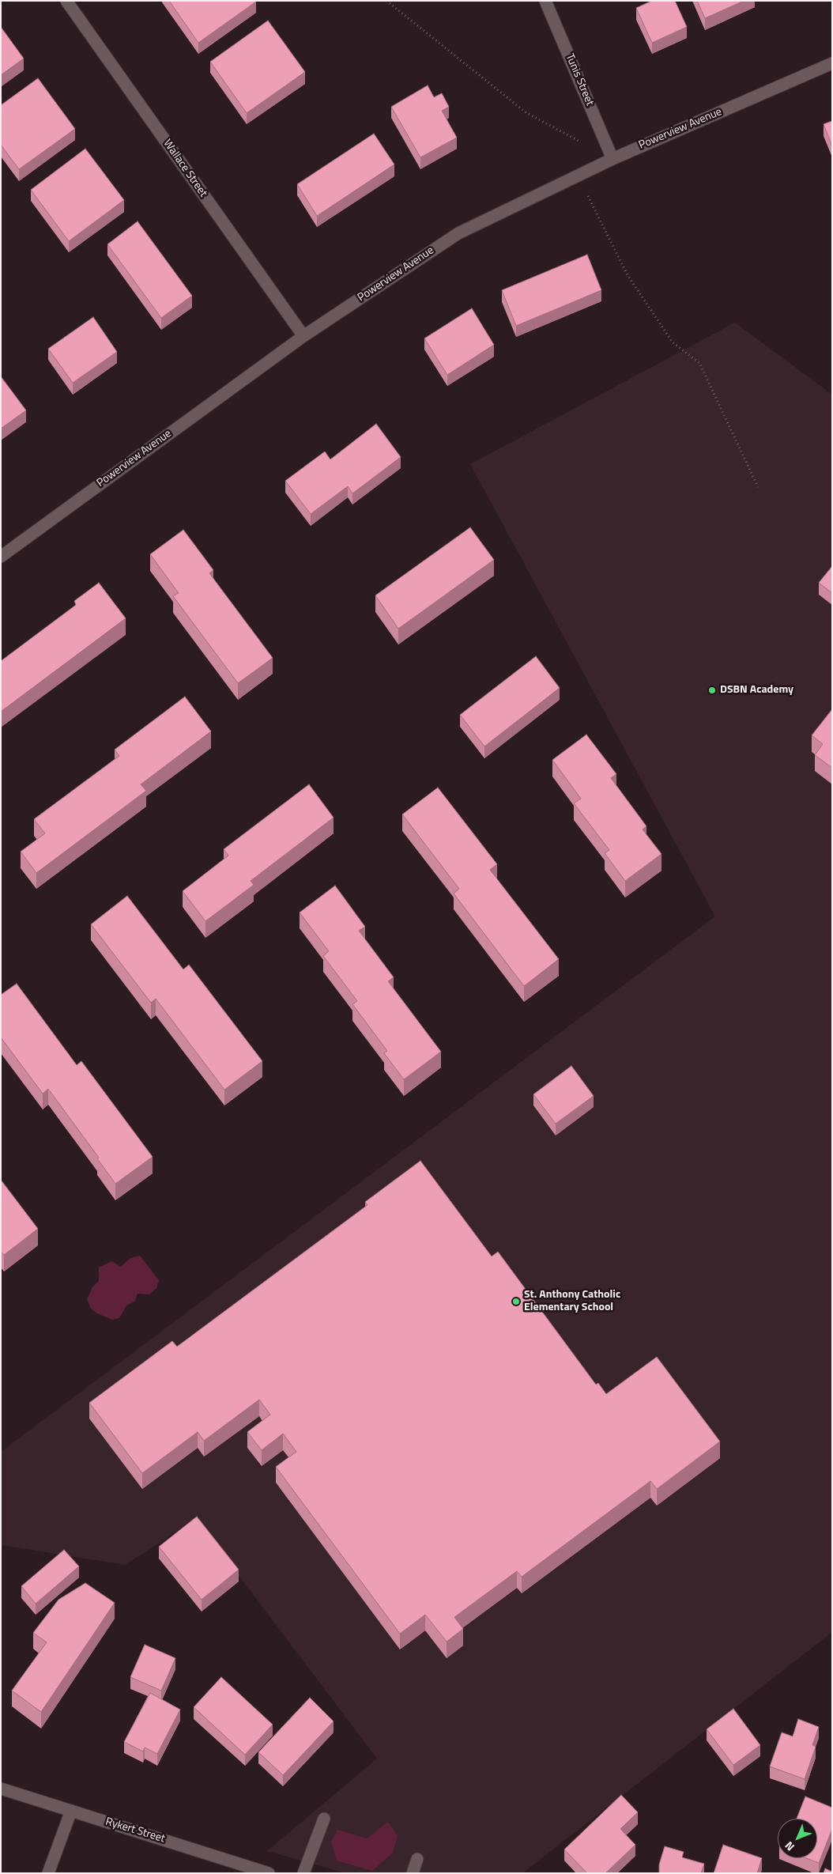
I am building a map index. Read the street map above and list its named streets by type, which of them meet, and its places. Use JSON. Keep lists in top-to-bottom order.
{
  "streets": {
    "street": [
      "Tunis Street",
      "Powerview Avenue",
      "Wallace Street",
      "Rykert Street"
    ]
  },
  "crossings": [
    ["Tunis Street", "Powerview Avenue"],
    ["Powerview Avenue", "Wallace Street"]
  ],
  "places": ["DSBN Academy", "St. Anthony Catholic Elementary School"],
  "north": "bottom left"
}
